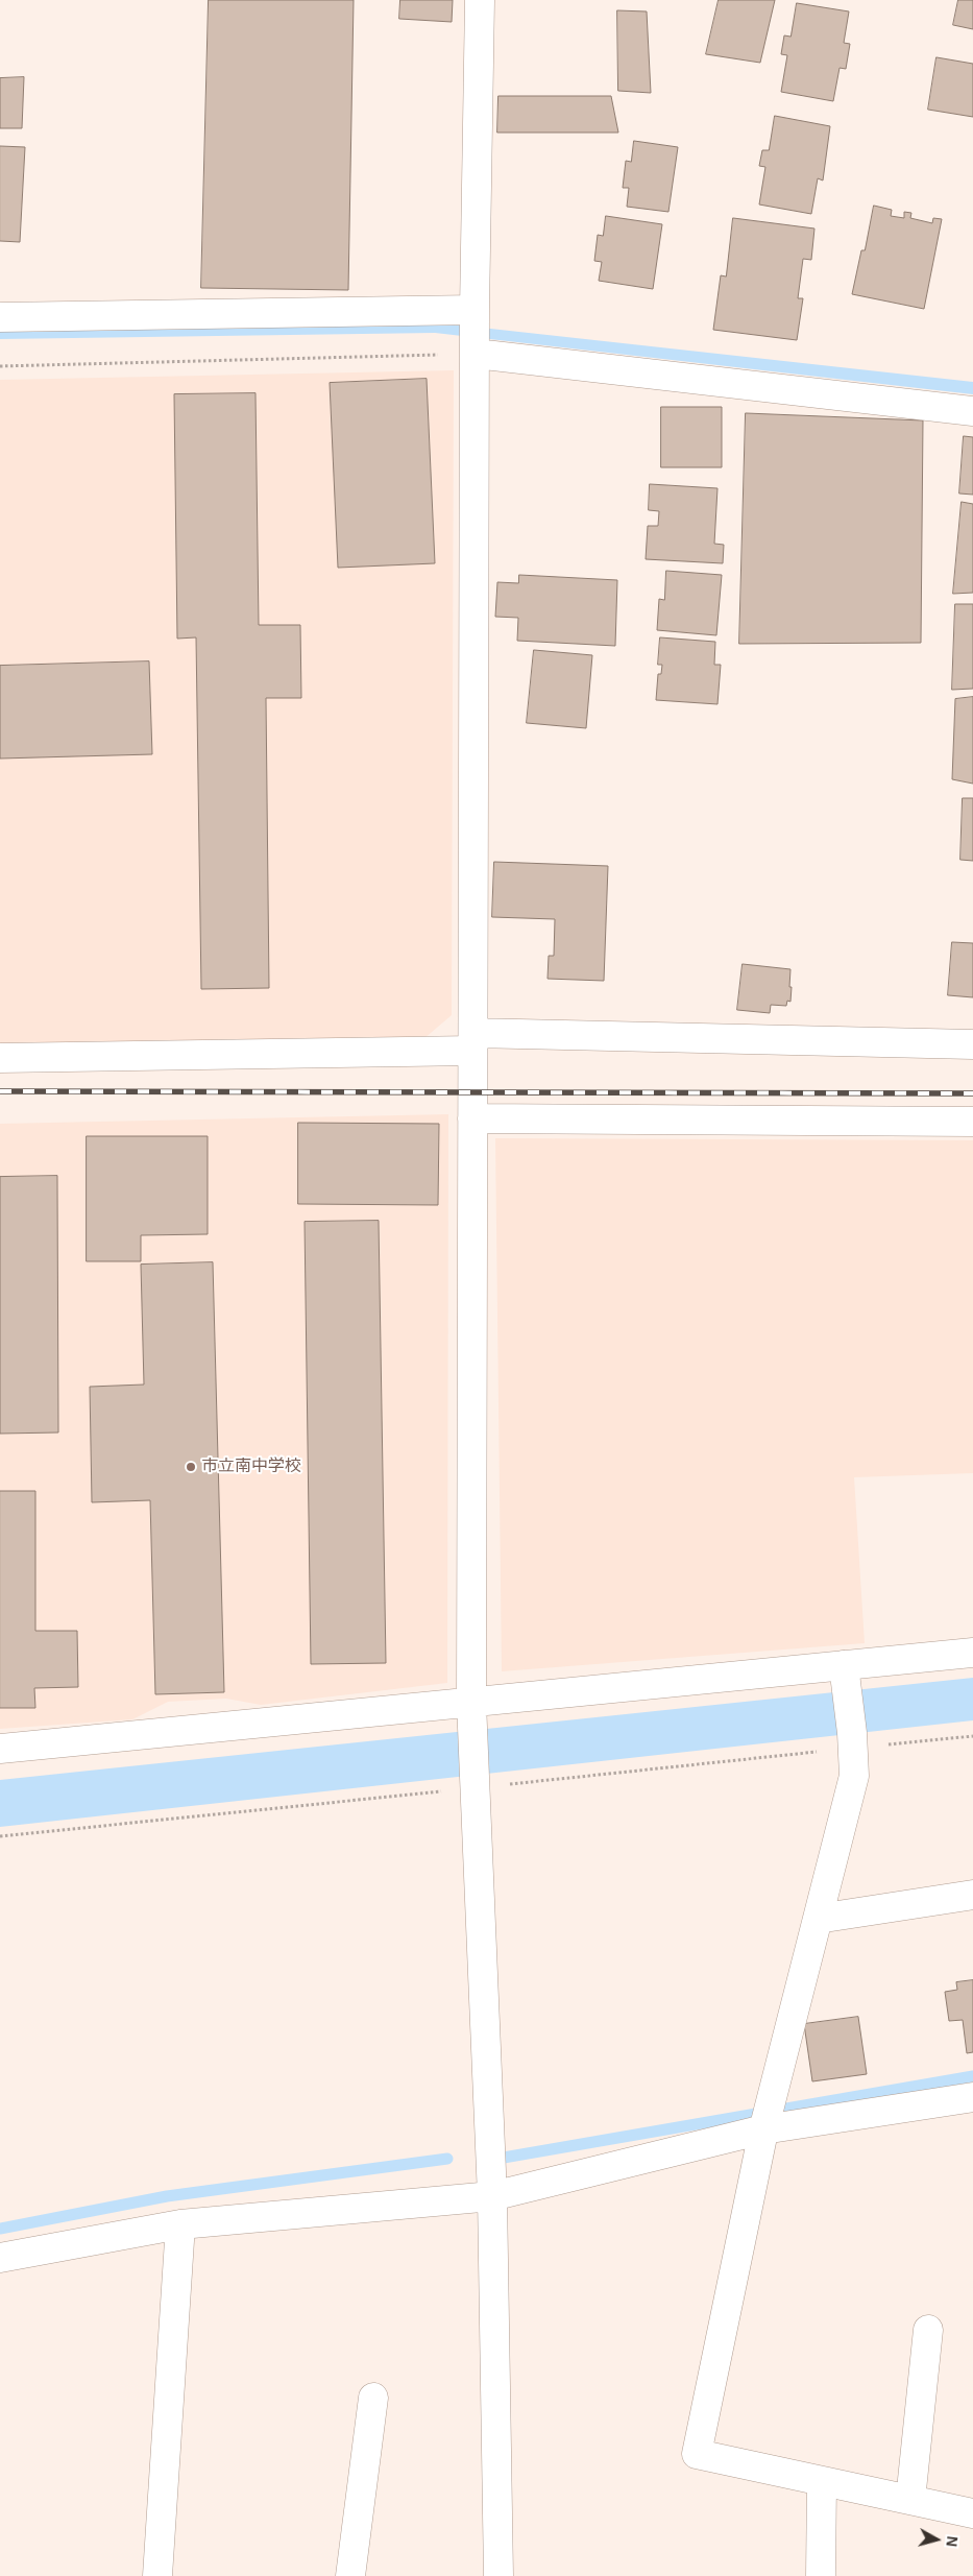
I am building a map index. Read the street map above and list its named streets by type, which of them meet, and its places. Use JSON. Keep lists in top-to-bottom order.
{
  "places": ["市立南中学校"],
  "north": "right"
}
